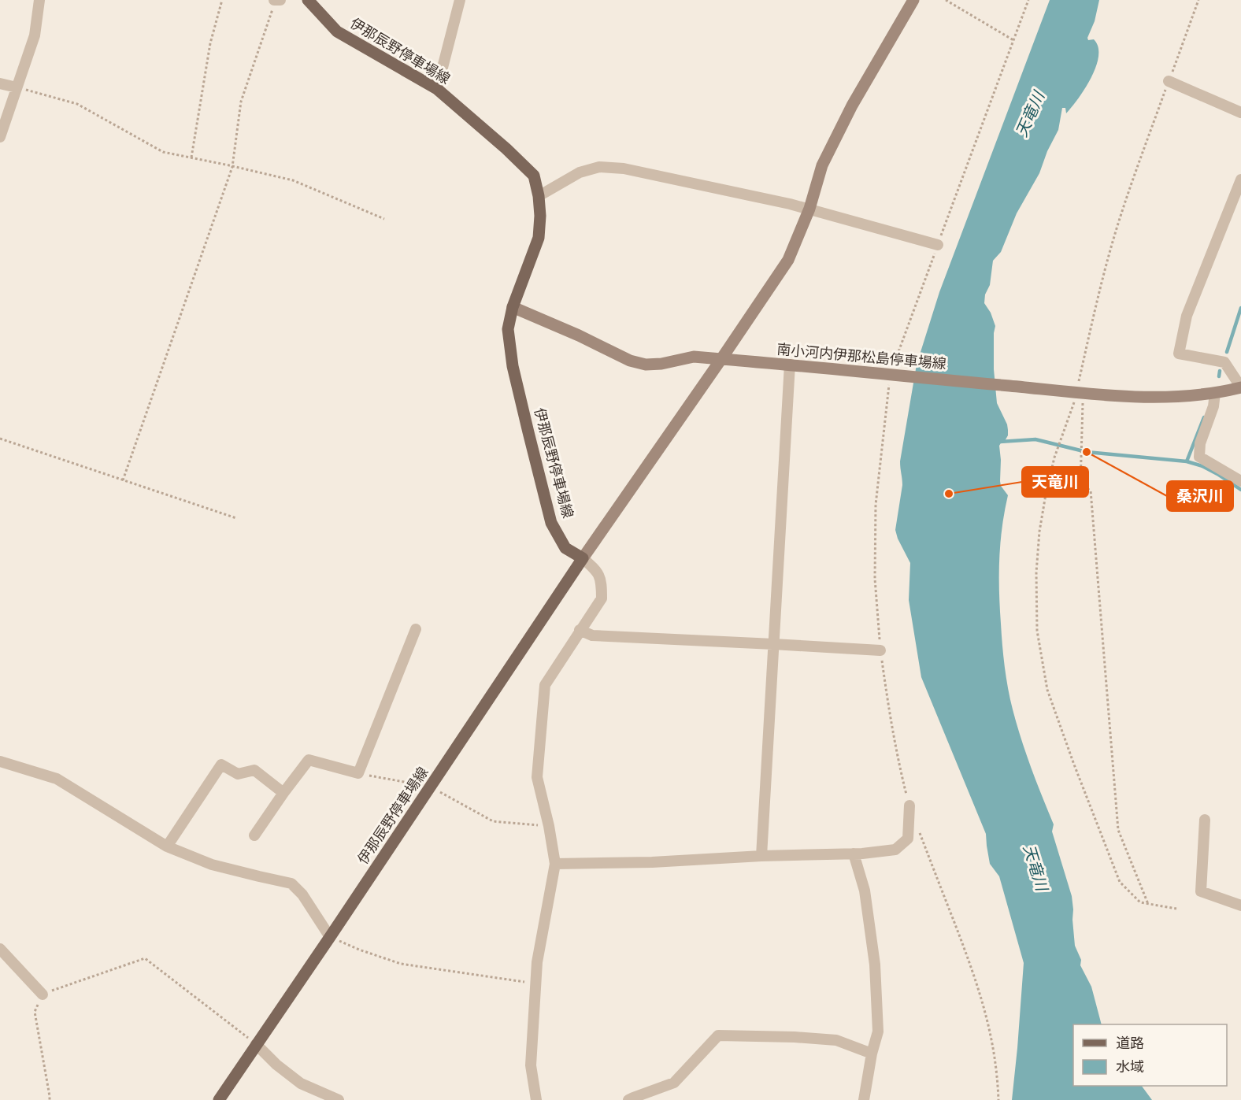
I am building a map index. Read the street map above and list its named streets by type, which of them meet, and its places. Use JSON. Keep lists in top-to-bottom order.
{
  "streets": {
    "main road": ["伊那辰野停車場線", "南小河内伊那松島停車場線"]
  },
  "crossings": [
    ["伊那辰野停車場線", "南小河内伊那松島停車場線"]
  ],
  "water": ["天竜川"],
  "places": ["桑沢川", "天竜川"],
  "legend": ["道路", "水域"]
}
